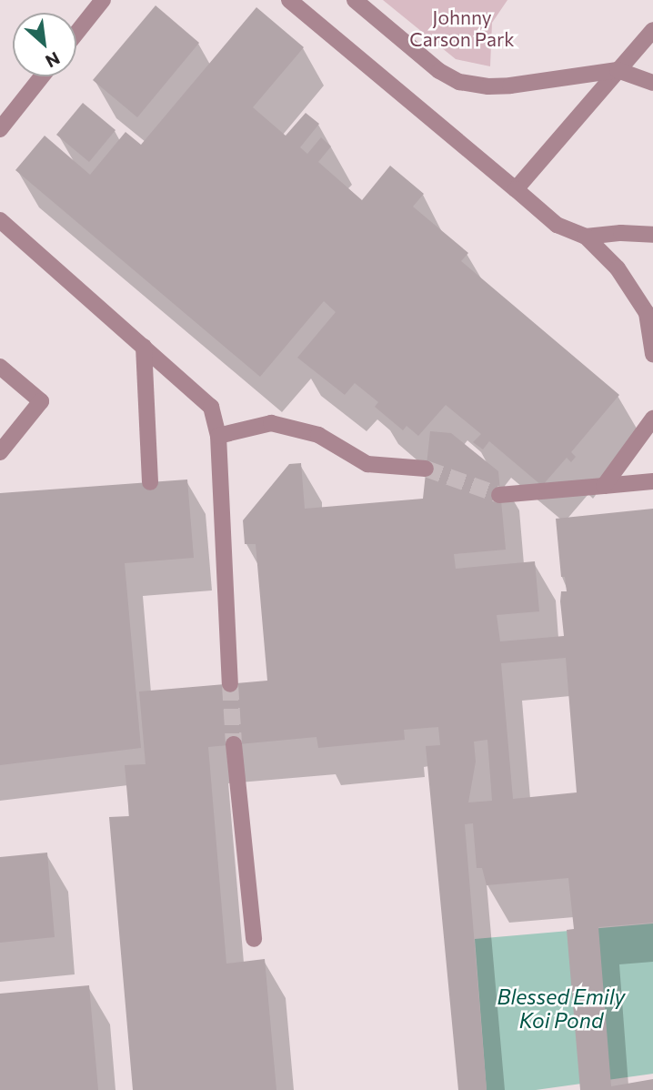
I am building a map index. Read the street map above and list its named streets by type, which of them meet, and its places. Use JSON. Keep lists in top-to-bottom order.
{
  "water": ["Blessed Emily Koi Pond"],
  "parks": ["Johnny Carson Park"],
  "north": "bottom right"
}
